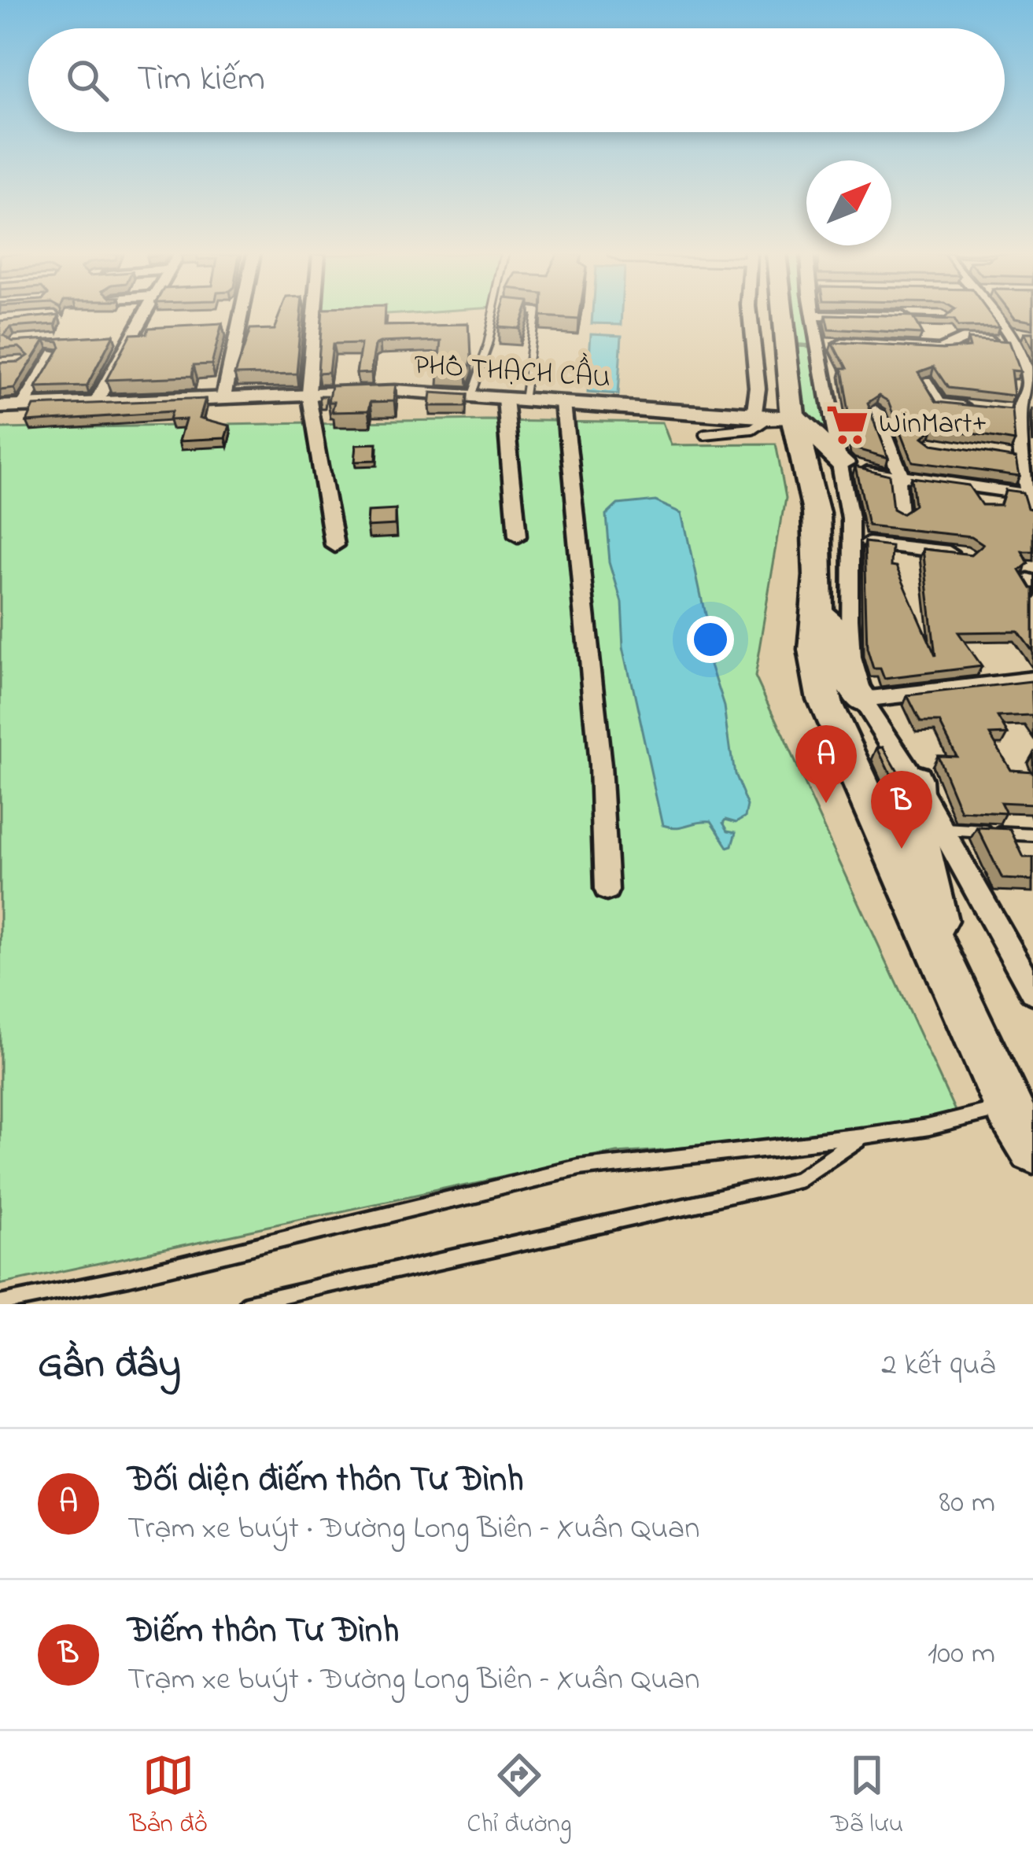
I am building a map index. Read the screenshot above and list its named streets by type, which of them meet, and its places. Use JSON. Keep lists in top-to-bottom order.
{
  "streets": {
    "street": ["PHỐ THẠCH CẦU"]
  },
  "places": {
    "supermarket": ["WinMart+"]
  },
  "north": "top right",
  "page": {
    "search": "Tìm kiếm",
    "pins": ["A", "B"],
    "heading": ["Gần đây", "2 kết quả"],
    "list": [
      {
        "mark": "A",
        "name": "Đối diện điếm thôn Tư Đình",
        "note": "Trạm xe buýt · Đường Long Biên – Xuân Quan",
        "value": "80 m"
      },
      {
        "mark": "B",
        "name": "Điếm thôn Tư Đình",
        "note": "Trạm xe buýt · Đường Long Biên – Xuân Quan",
        "value": "100 m"
      }
    ],
    "nav": ["Bản đồ", "Chỉ đường", "Đã lưu"]
  }
}
